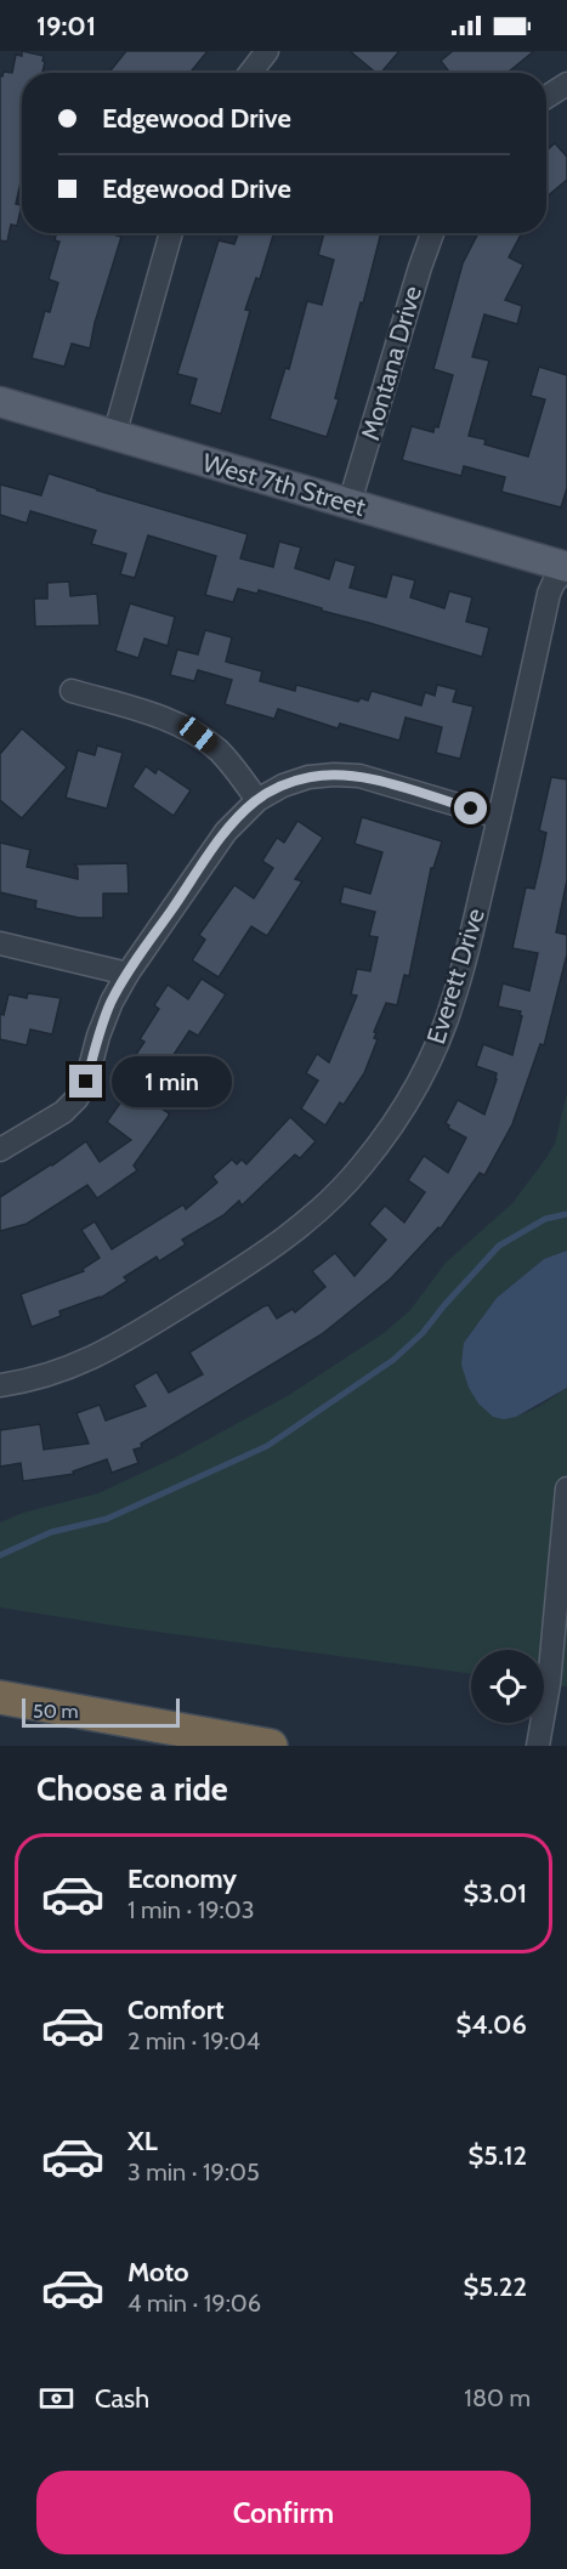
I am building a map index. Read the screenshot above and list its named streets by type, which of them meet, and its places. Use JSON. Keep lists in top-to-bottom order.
{
  "streets": {
    "main road": ["West 7th Street"],
    "street": ["Montana Drive", "Everett Drive"]
  },
  "crossings": [
    ["Montana Drive", "West 7th Street"],
    ["West 7th Street", "Everett Drive"]
  ],
  "scale_bar": "50 m",
  "page": {
    "status": "19:01",
    "banner": ["Edgewood Drive", "Edgewood Drive"],
    "bubble": "1 min",
    "scale": "50 m",
    "heading": "Choose a ride",
    "list": [
      {
        "name": "Economy",
        "note": "1 min · 19:03",
        "value": "$3.01"
      },
      {
        "name": "Comfort",
        "note": "2 min · 19:04",
        "value": "$4.06"
      },
      {
        "name": "XL",
        "note": "3 min · 19:05",
        "value": "$5.12"
      },
      {
        "name": "Moto",
        "note": "4 min · 19:06",
        "value": "$5.22"
      }
    ],
    "pay": ["Cash", "180 m"],
    "buttons": "Confirm"
  }
}
